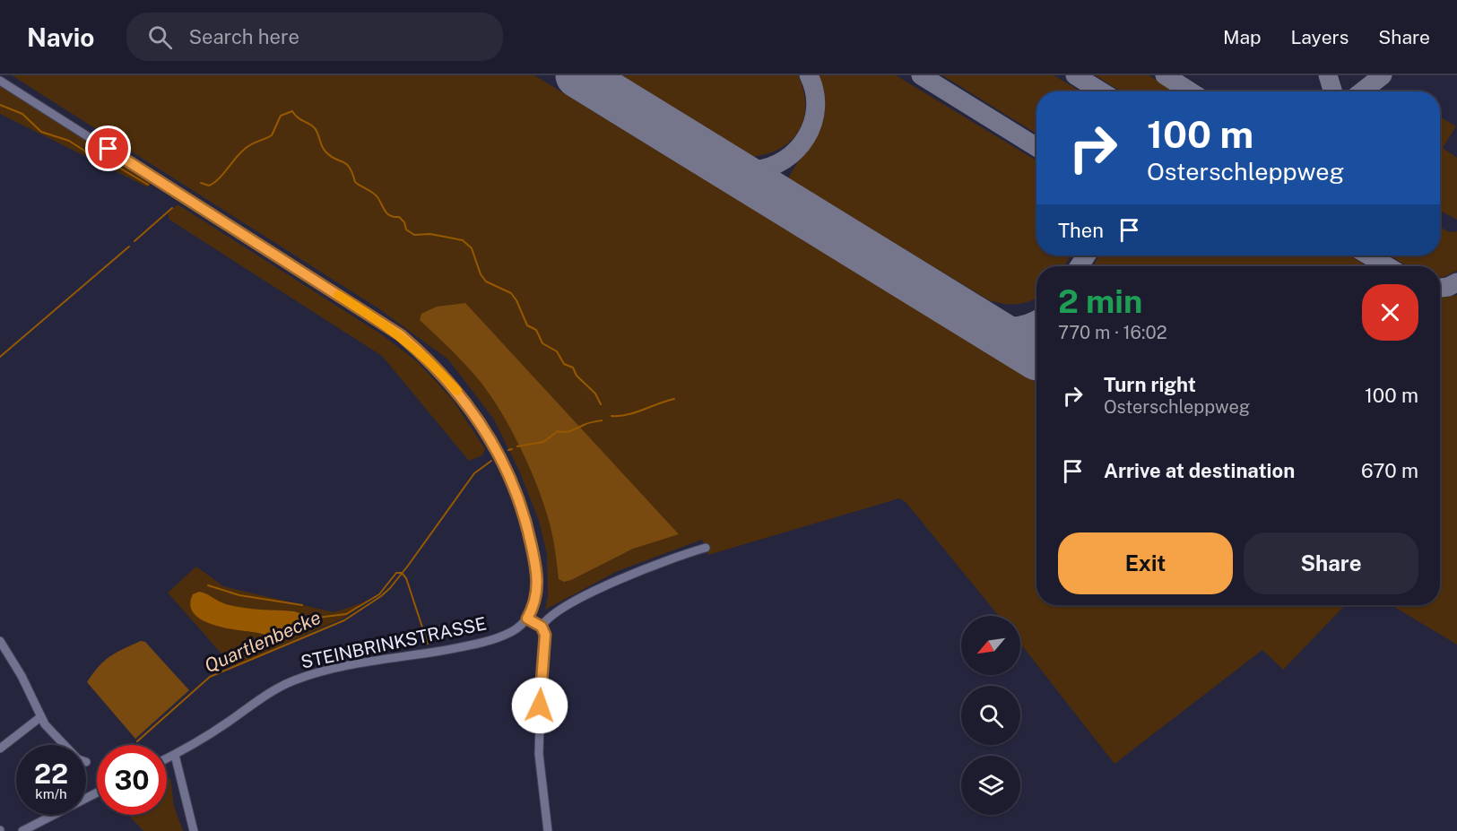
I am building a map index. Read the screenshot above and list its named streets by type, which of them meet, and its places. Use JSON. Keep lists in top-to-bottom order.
{
  "streets": {
    "street": ["STEINBRINKSTRASSE"]
  },
  "water": ["Quartlenbecke"],
  "north": "bottom left",
  "page": {
    "header": "Navio",
    "search": "Search here",
    "nav": ["Map", "Layers", "Share"],
    "turn": ["100 m", "Osterschleppweg"],
    "then": "Then",
    "heading": ["2 min", "770 m · 16:02"],
    "list": [
      {
        "name": "Turn right",
        "note": "Osterschleppweg",
        "value": "100 m"
      },
      {
        "name": "Arrive at destination",
        "value": "670 m"
      }
    ],
    "buttons": ["Exit", "Share"],
    "speed": "22 km/h",
    "limit": "30"
  }
}
